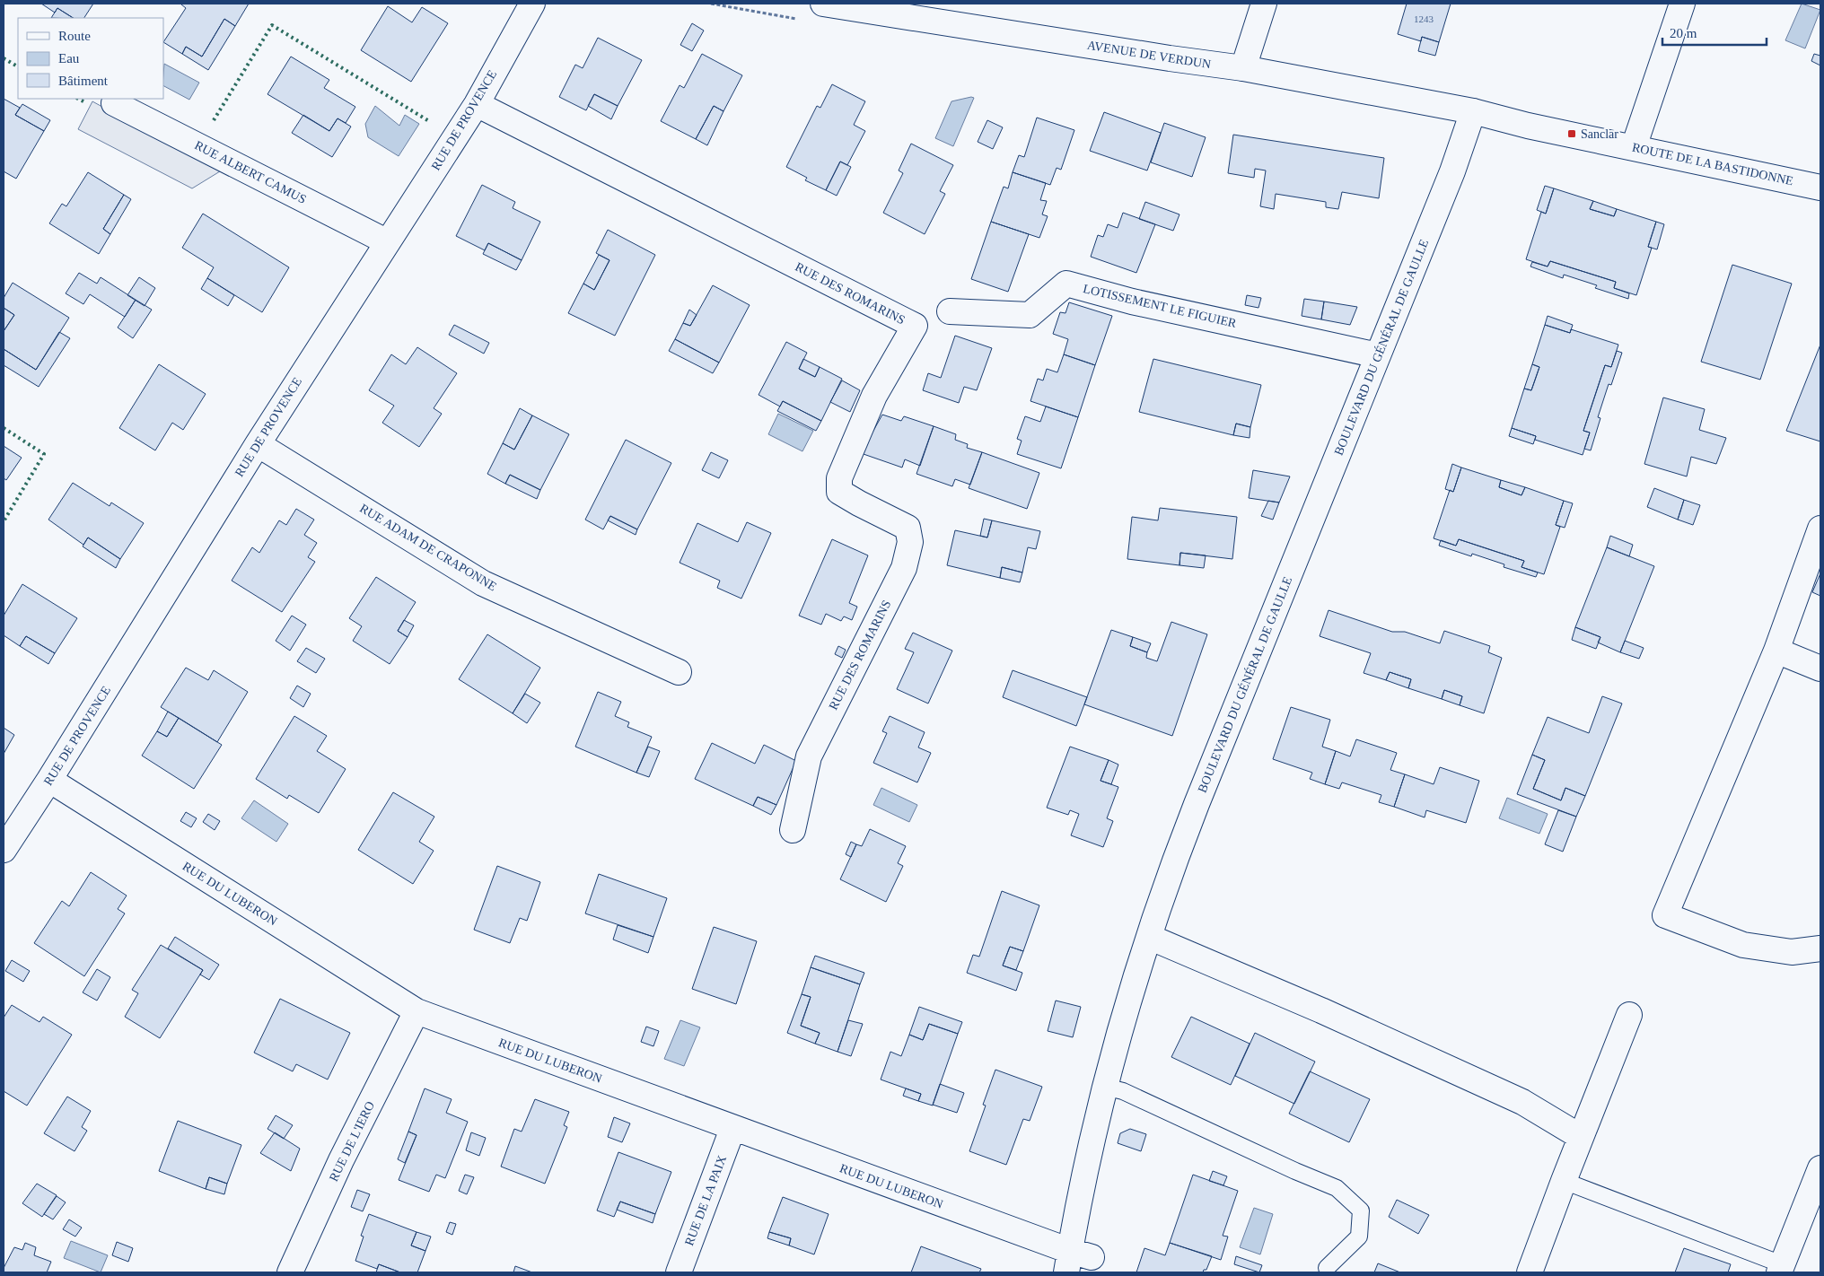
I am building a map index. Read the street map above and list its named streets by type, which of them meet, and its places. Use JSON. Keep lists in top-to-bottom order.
{
  "streets": {
    "street": [
      "AVENUE DE VERDUN",
      "RUE DE PROVENCE",
      "ROUTE DE LA BASTIDONNE",
      "RUE ALBERT CAMUS",
      "RUE DES ROMARINS",
      "LOTISSEMENT LE FIGUIER",
      "BOULEVARD DU GÉNÉRAL DE GAULLE",
      "RUE ADAM DE CRAPONNE",
      "RUE DU LUBERON",
      "RUE DE L'IERO",
      "RUE DE LA PAIX"
    ]
  },
  "crossings": [
    ["AVENUE DE VERDUN", "ROUTE DE LA BASTIDONNE"],
    ["AVENUE DE VERDUN", "BOULEVARD DU GÉNÉRAL DE GAULLE"],
    ["RUE DE PROVENCE", "RUE ALBERT CAMUS"],
    ["RUE DE PROVENCE", "RUE DES ROMARINS"],
    ["RUE DE PROVENCE", "RUE ADAM DE CRAPONNE"],
    ["RUE DE PROVENCE", "RUE DU LUBERON"],
    ["ROUTE DE LA BASTIDONNE", "BOULEVARD DU GÉNÉRAL DE GAULLE"],
    ["LOTISSEMENT LE FIGUIER", "BOULEVARD DU GÉNÉRAL DE GAULLE"],
    ["BOULEVARD DU GÉNÉRAL DE GAULLE", "RUE DU LUBERON"],
    ["RUE DU LUBERON", "RUE DE L'IERO"],
    ["RUE DU LUBERON", "RUE DE LA PAIX"]
  ],
  "places": {
    "transit": ["Sanclar"]
  },
  "house_numbers": ["1243"],
  "legend": ["Route", "Eau", "Bâtiment"],
  "scale_bar": "20 m"
}
